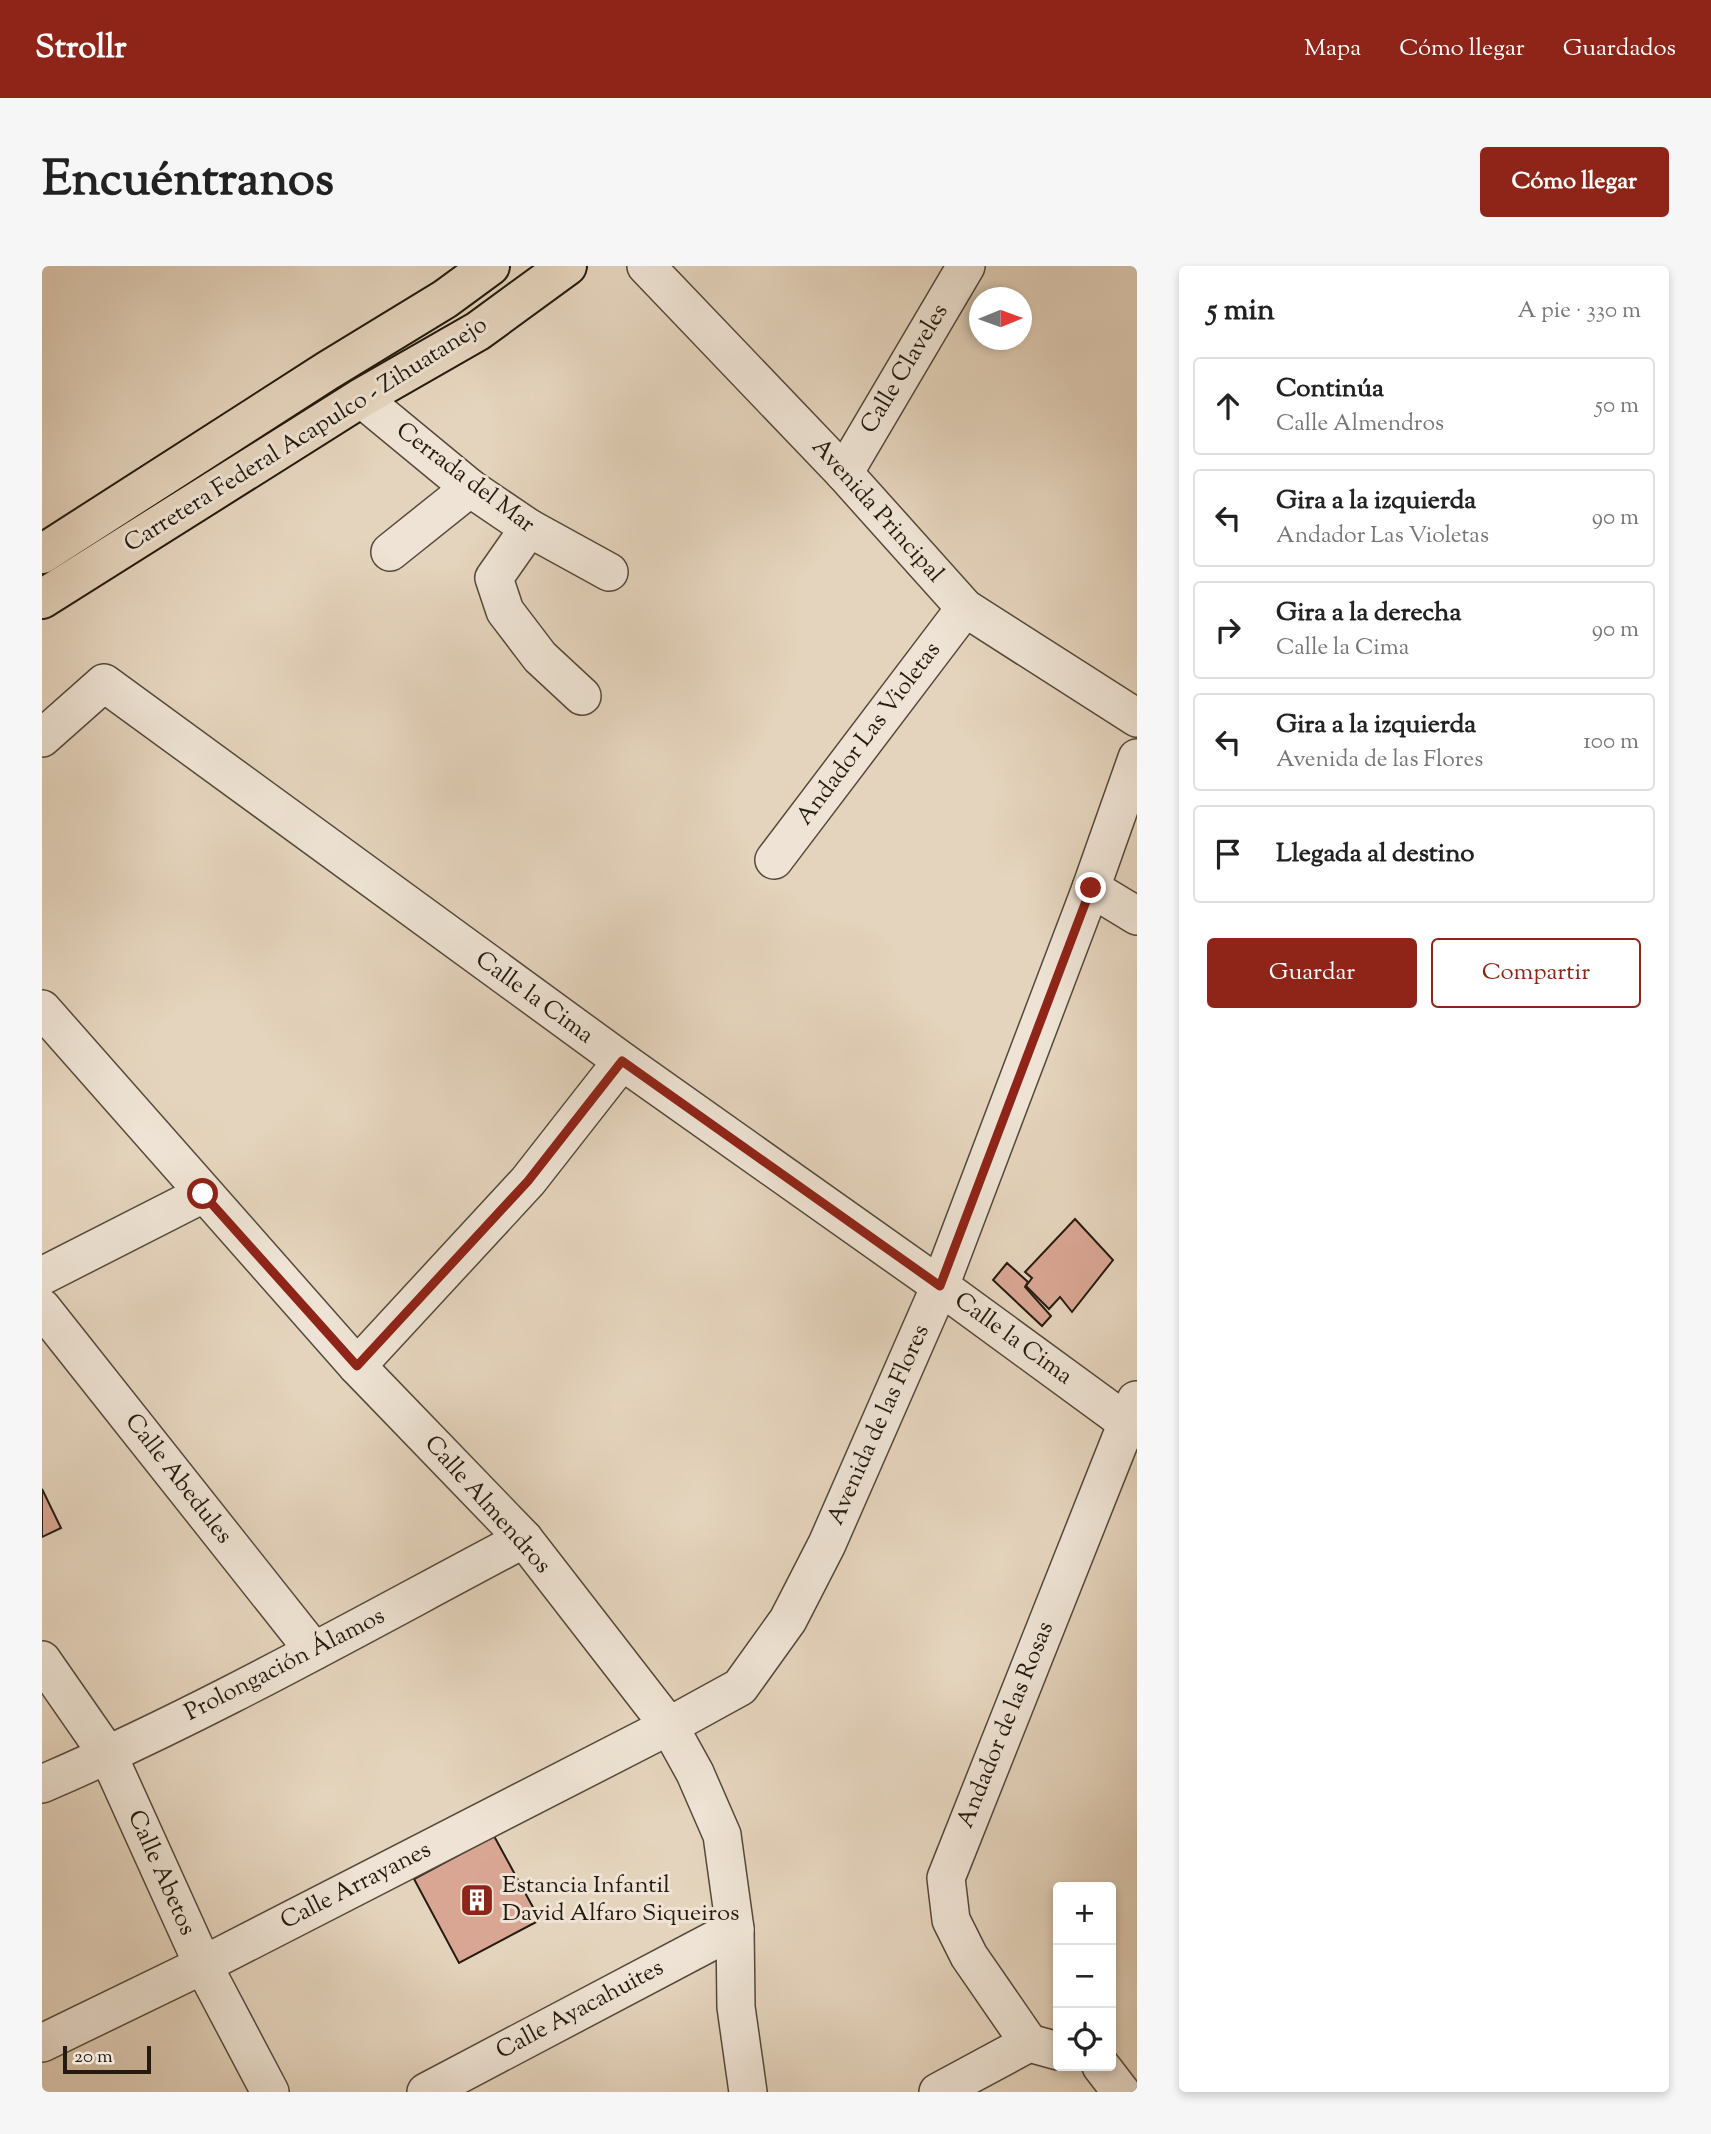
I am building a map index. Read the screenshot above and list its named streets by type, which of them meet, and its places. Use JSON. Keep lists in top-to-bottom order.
{
  "streets": {
    "main road": ["Carretera Federal Acapulco - Zihuatanejo"],
    "street": [
      "Calle Claveles",
      "Cerrada del Mar",
      "Avenida Principal",
      "Andador Las Violetas",
      "Calle la Cima",
      "Avenida de las Flores",
      "Calle Abedules",
      "Calle Almendros",
      "Prolongación Álamos",
      "Andador de las Rosas",
      "Calle Abetos",
      "Calle Arrayanes",
      "Calle Ayacahuites"
    ]
  },
  "crossings": [
    ["Calle Claveles", "Avenida Principal"],
    ["Carretera Federal Acapulco - Zihuatanejo", "Cerrada del Mar"],
    ["Avenida Principal", "Andador Las Violetas"],
    ["Calle la Cima", "Avenida de las Flores"],
    ["Calle la Cima", "Andador de las Rosas"],
    ["Avenida de las Flores", "Calle Almendros"],
    ["Avenida de las Flores", "Calle Arrayanes"],
    ["Calle Abedules", "Prolongación Álamos"],
    ["Calle Almendros", "Prolongación Álamos"],
    ["Calle Almendros", "Calle Arrayanes"],
    ["Calle Almendros", "Calle Ayacahuites"],
    ["Prolongación Álamos", "Calle Abetos"],
    ["Calle Abetos", "Calle Arrayanes"]
  ],
  "places": {
    "building": ["Estancia Infantil David Alfaro Siqueiros"]
  },
  "scale_bar": "20 m",
  "north": "right",
  "page": {
    "header": "Strollr",
    "nav": ["Mapa", "Cómo llegar", "Guardados"],
    "title": "Encuéntranos",
    "buttons": [
      "Cómo llegar",
      ["Guardar", "Compartir"]
    ],
    "heading": ["5 min", "A pie · 330 m"],
    "list": [
      ["Continúa", "Calle Almendros", "50 m"],
      ["Gira a la izquierda", "Andador Las Violetas", "90 m"],
      ["Gira a la derecha", "Calle la Cima", "90 m"],
      ["Gira a la izquierda", "Avenida de las Flores", "100 m"],
      "Llegada al destino"
    ],
    "map_buttons": ["+", "−"],
    "scale": "20 m"
  }
}
